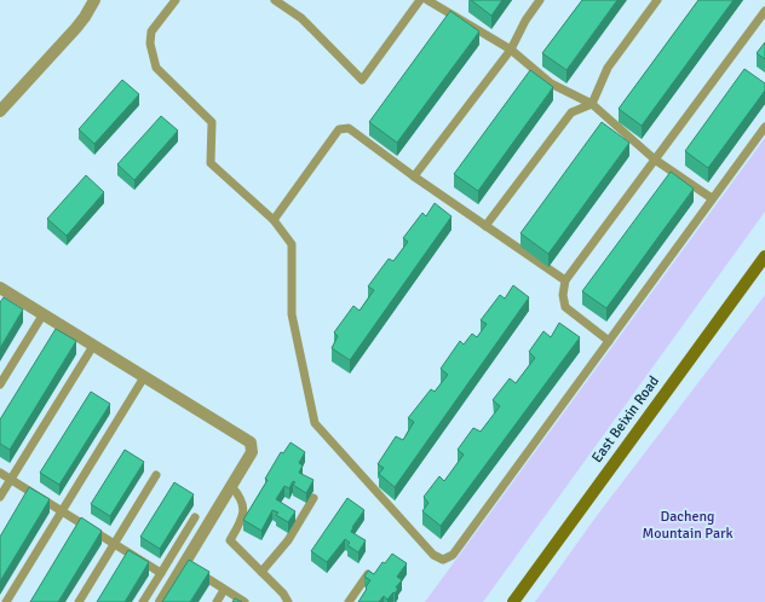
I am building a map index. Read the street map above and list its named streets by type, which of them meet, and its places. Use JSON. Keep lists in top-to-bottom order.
{
  "streets": {
    "main road": ["East Beixin Road"]
  },
  "parks": ["Dacheng Mountain Park"]
}
